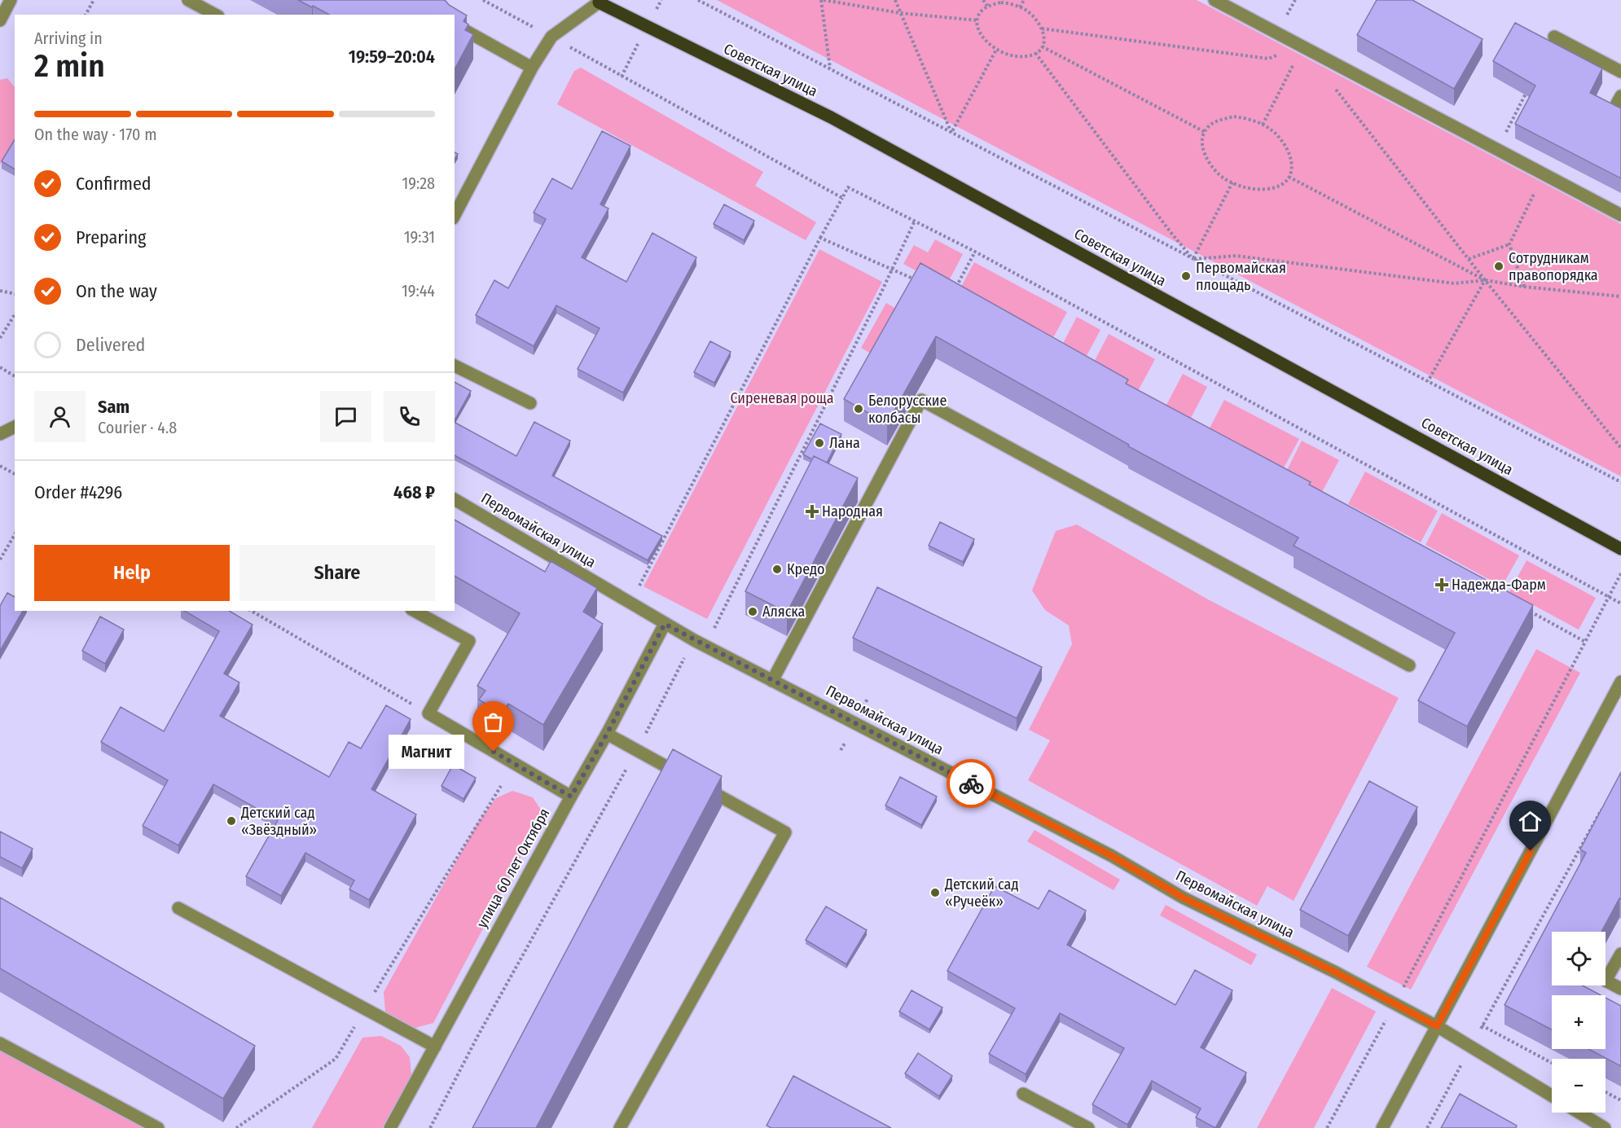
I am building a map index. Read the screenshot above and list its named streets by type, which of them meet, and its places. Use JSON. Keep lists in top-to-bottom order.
{
  "streets": {
    "main road": ["Советская улица"],
    "street": ["Первомайская улица", "улица 60 лет Октября"]
  },
  "crossings": [
    ["Первомайская улица", "улица 60 лет Октября"]
  ],
  "parks": ["Сиреневая роща"],
  "places": {
    "other": [
      "Сотрудникам правопорядка",
      "Первомайская площадь",
      "Белорусские колбасы",
      "Лана",
      "Кредо",
      "Аляска",
      "Магнит",
      "Детский сад «Звёздный»",
      "Детский сад «Ручеёк»"
    ],
    "health": ["Народная", "Надежда-Фарм"]
  },
  "page": {
    "heading": ["2 min", "Arriving in", "19:59–20:04"],
    "panel": [
      "Sam",
      "Courier · 4.8",
      "Order #4296",
      "468 ₽"
    ],
    "bar": "On the way · 170 m",
    "list": [
      ["Confirmed", "19:28"],
      ["Preparing", "19:31"],
      ["On the way", "19:44"],
      "Delivered"
    ],
    "buttons": ["Help", "Share"],
    "bubble": "Магнит",
    "map_buttons": ["+", "−"]
  }
}
